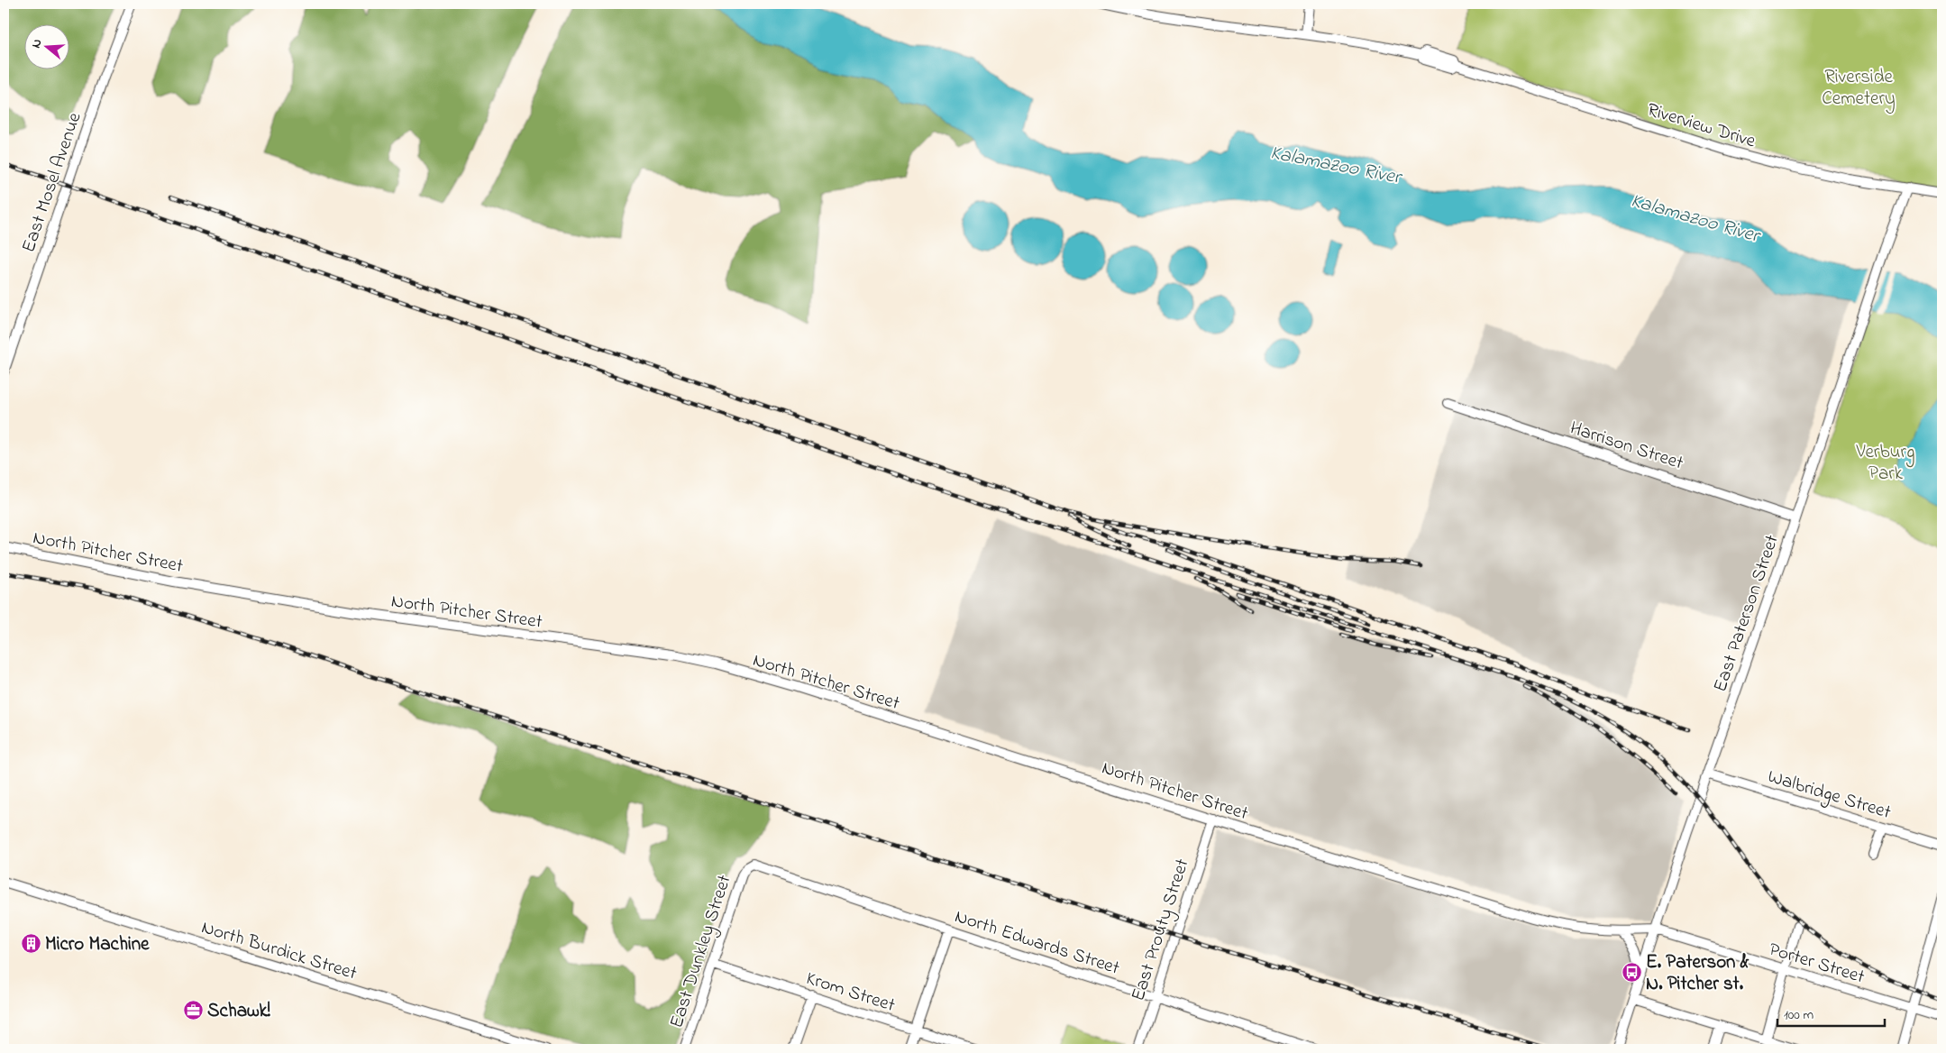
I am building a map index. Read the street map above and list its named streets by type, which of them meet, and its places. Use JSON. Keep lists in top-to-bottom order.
{
  "streets": {
    "street": [
      "Riverview Drive",
      "East Mosel Avenue",
      "Harrison Street",
      "North Pitcher Street",
      "East Paterson Street",
      "Walbridge Street",
      "East Prouty Street",
      "North Edwards Street",
      "North Burdick Street",
      "East Dunkley Street",
      "Porter Street",
      "Krom Street"
    ]
  },
  "crossings": [
    ["Riverview Drive", "East Paterson Street"],
    ["Harrison Street", "East Paterson Street"],
    ["North Pitcher Street", "East Paterson Street"],
    ["North Pitcher Street", "East Prouty Street"],
    ["North Pitcher Street", "Porter Street"],
    ["East Paterson Street", "Walbridge Street"],
    ["East Paterson Street", "Porter Street"],
    ["East Prouty Street", "North Edwards Street"],
    ["North Edwards Street", "East Dunkley Street"],
    ["East Dunkley Street", "Krom Street"]
  ],
  "water": ["Kalamazoo River"],
  "parks": ["Riverside Cemetery", "Verburg Park"],
  "places": {
    "building": ["Micro Machine"],
    "bus stop": ["E. Paterson & N. Pitcher st."],
    "office": ["Schawk!"]
  },
  "scale_bar": "100 m",
  "north": "left"
}
